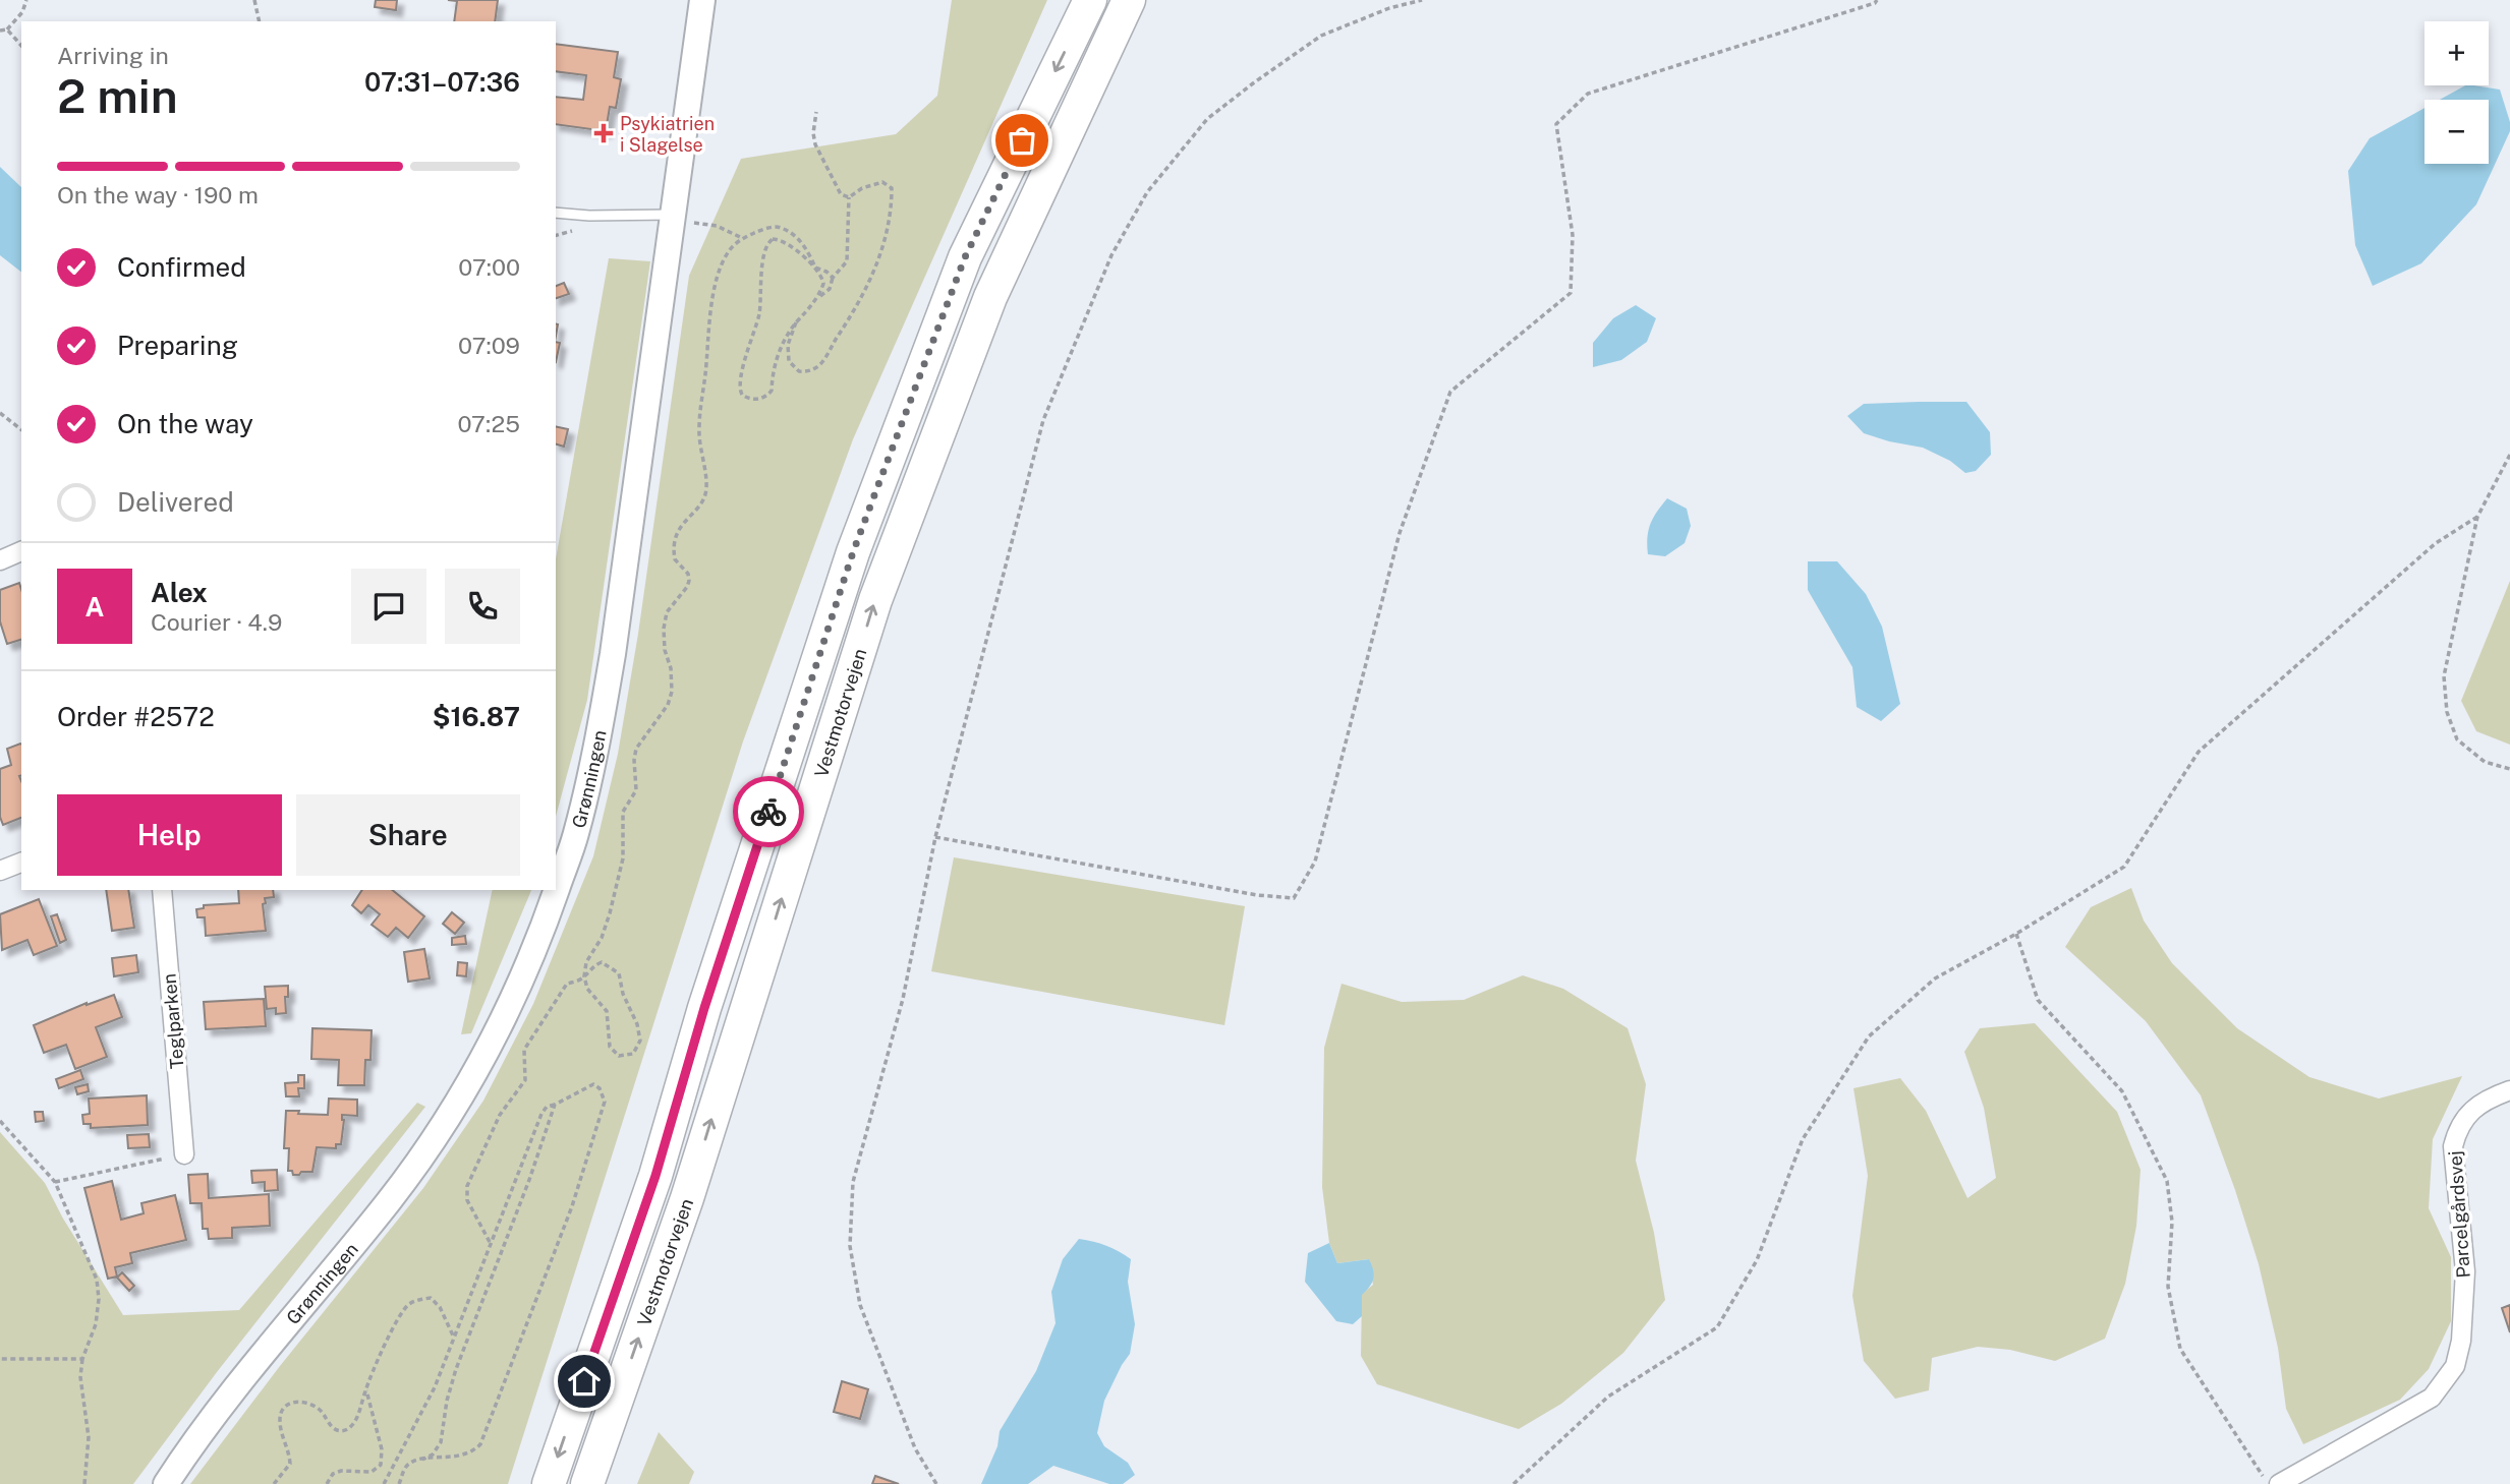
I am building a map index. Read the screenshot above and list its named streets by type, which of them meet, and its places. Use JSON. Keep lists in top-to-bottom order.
{
  "streets": {
    "highway": ["Vestmotorvejen"],
    "main road": ["Grønningen"],
    "street": ["Teglparken", "Parcelgårdsvej"]
  },
  "places": {
    "health": ["Psykiatrien i Slagelse"]
  },
  "page": {
    "map_buttons": ["+", "−"],
    "heading": ["2 min", "Arriving in", "07:31–07:36"],
    "panel": [
      "Alex",
      "Courier · 4.9",
      "Order #2572",
      "$16.87"
    ],
    "bar": "On the way · 190 m",
    "list": [
      ["Confirmed", "07:00"],
      ["Preparing", "07:09"],
      ["On the way", "07:25"],
      "Delivered"
    ],
    "round": "A",
    "buttons": ["Help", "Share"]
  }
}
